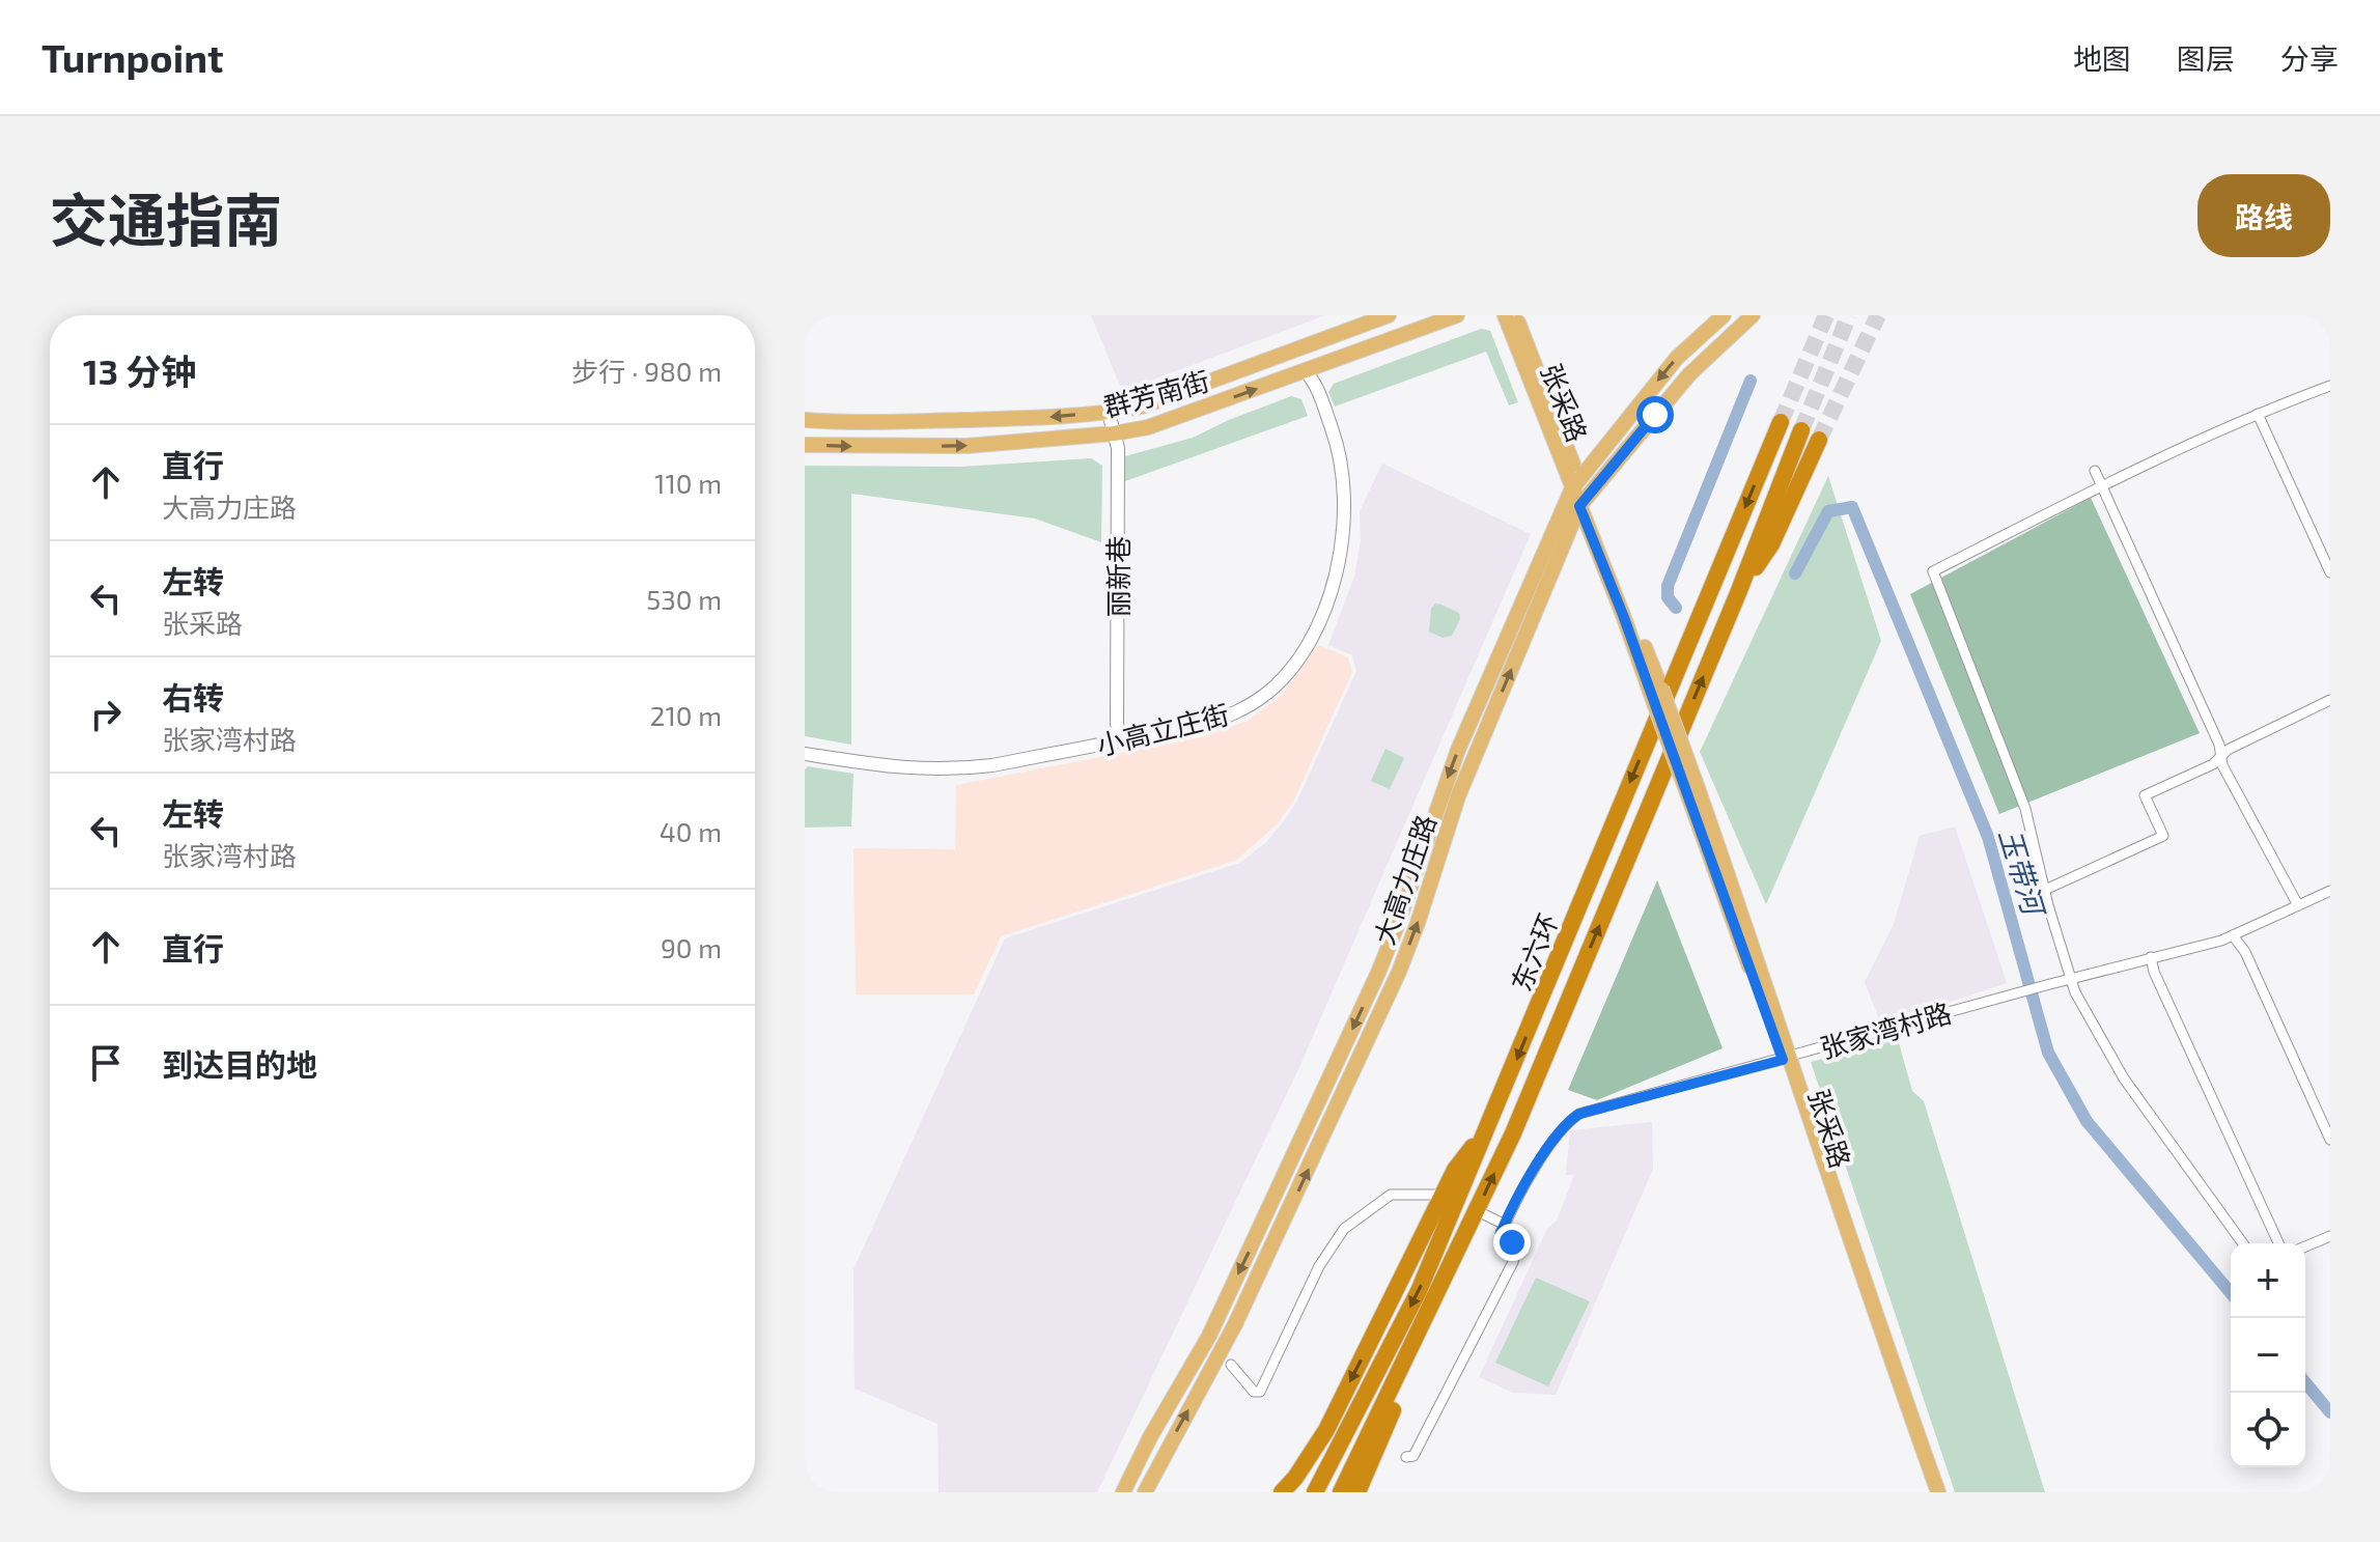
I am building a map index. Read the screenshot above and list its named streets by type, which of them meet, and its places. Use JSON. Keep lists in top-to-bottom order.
{
  "streets": {
    "highway": ["东六环"],
    "main road": ["群芳南街", "张采路", "大高力庄路"],
    "street": ["丽新巷", "小高立庄街", "张家湾村路"]
  },
  "crossings": [
    ["群芳南街", "丽新巷"],
    ["群芳南街", "小高立庄街"],
    ["张采路", "大高力庄路"],
    ["张采路", "张家湾村路"],
    ["丽新巷", "小高立庄街"]
  ],
  "water": ["玉带河"],
  "page": {
    "header": "Turnpoint",
    "nav": ["地图", "图层", "分享"],
    "title": "交通指南",
    "buttons": "路线",
    "heading": ["13 分钟", "步行 · 980 m"],
    "list": [
      ["直行", "大高力庄路", "110 m"],
      ["左转", "张采路", "530 m"],
      ["右转", "张家湾村路", "210 m"],
      ["左转", "张家湾村路", "40 m"],
      ["直行", "90 m"],
      "到达目的地"
    ],
    "map_buttons": ["+", "−"]
  }
}
